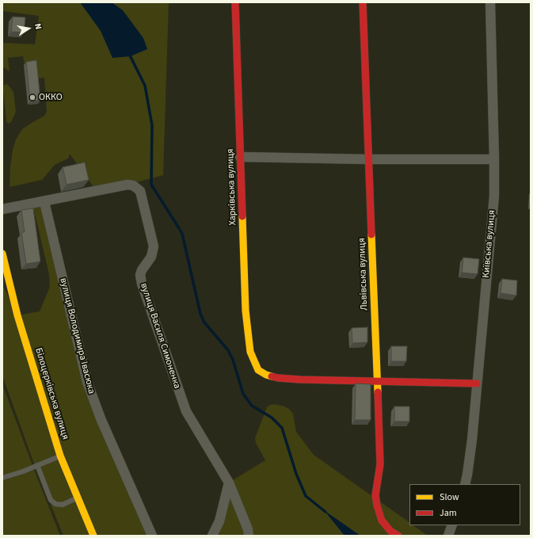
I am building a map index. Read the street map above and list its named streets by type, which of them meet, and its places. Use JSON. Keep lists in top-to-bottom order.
{
  "streets": {
    "street": [
      "Харківська вулиця",
      "Київська вулиця",
      "Львівська вулиця",
      "вулиця Володимира Івасюка",
      "вулиця Василя Симоненка",
      "Білоцерківська вулиця"
    ]
  },
  "crossings": [
    ["Харківська вулиця", "Львівська вулиця"],
    ["вулиця Володимира Івасюка", "вулиця Василя Симоненка"]
  ],
  "places": ["ОККО"],
  "legend": ["Slow", "Jam"],
  "north": "right"
}
